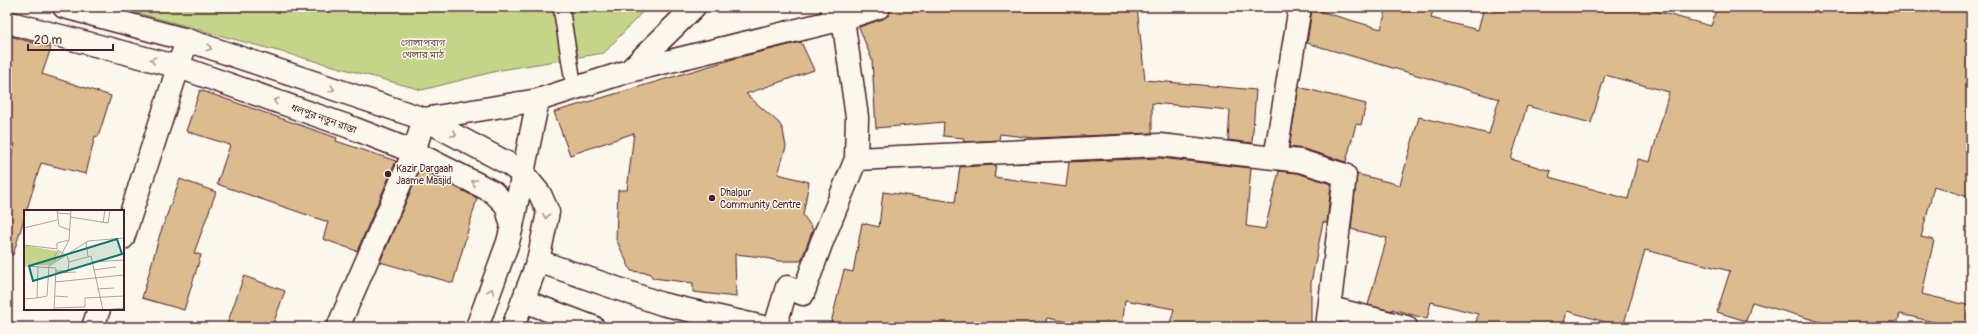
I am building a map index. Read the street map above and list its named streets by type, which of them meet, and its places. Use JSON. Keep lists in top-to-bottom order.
{
  "streets": {
    "street": ["ধলপুর নতুন রাস্তা"]
  },
  "parks": ["গোলাপবাগ খেলার মাঠ"],
  "places": ["Kazir Dargaah Jaame Masjid", "Dhalpur Community Centre"],
  "scale_bar": "20 m"
}
